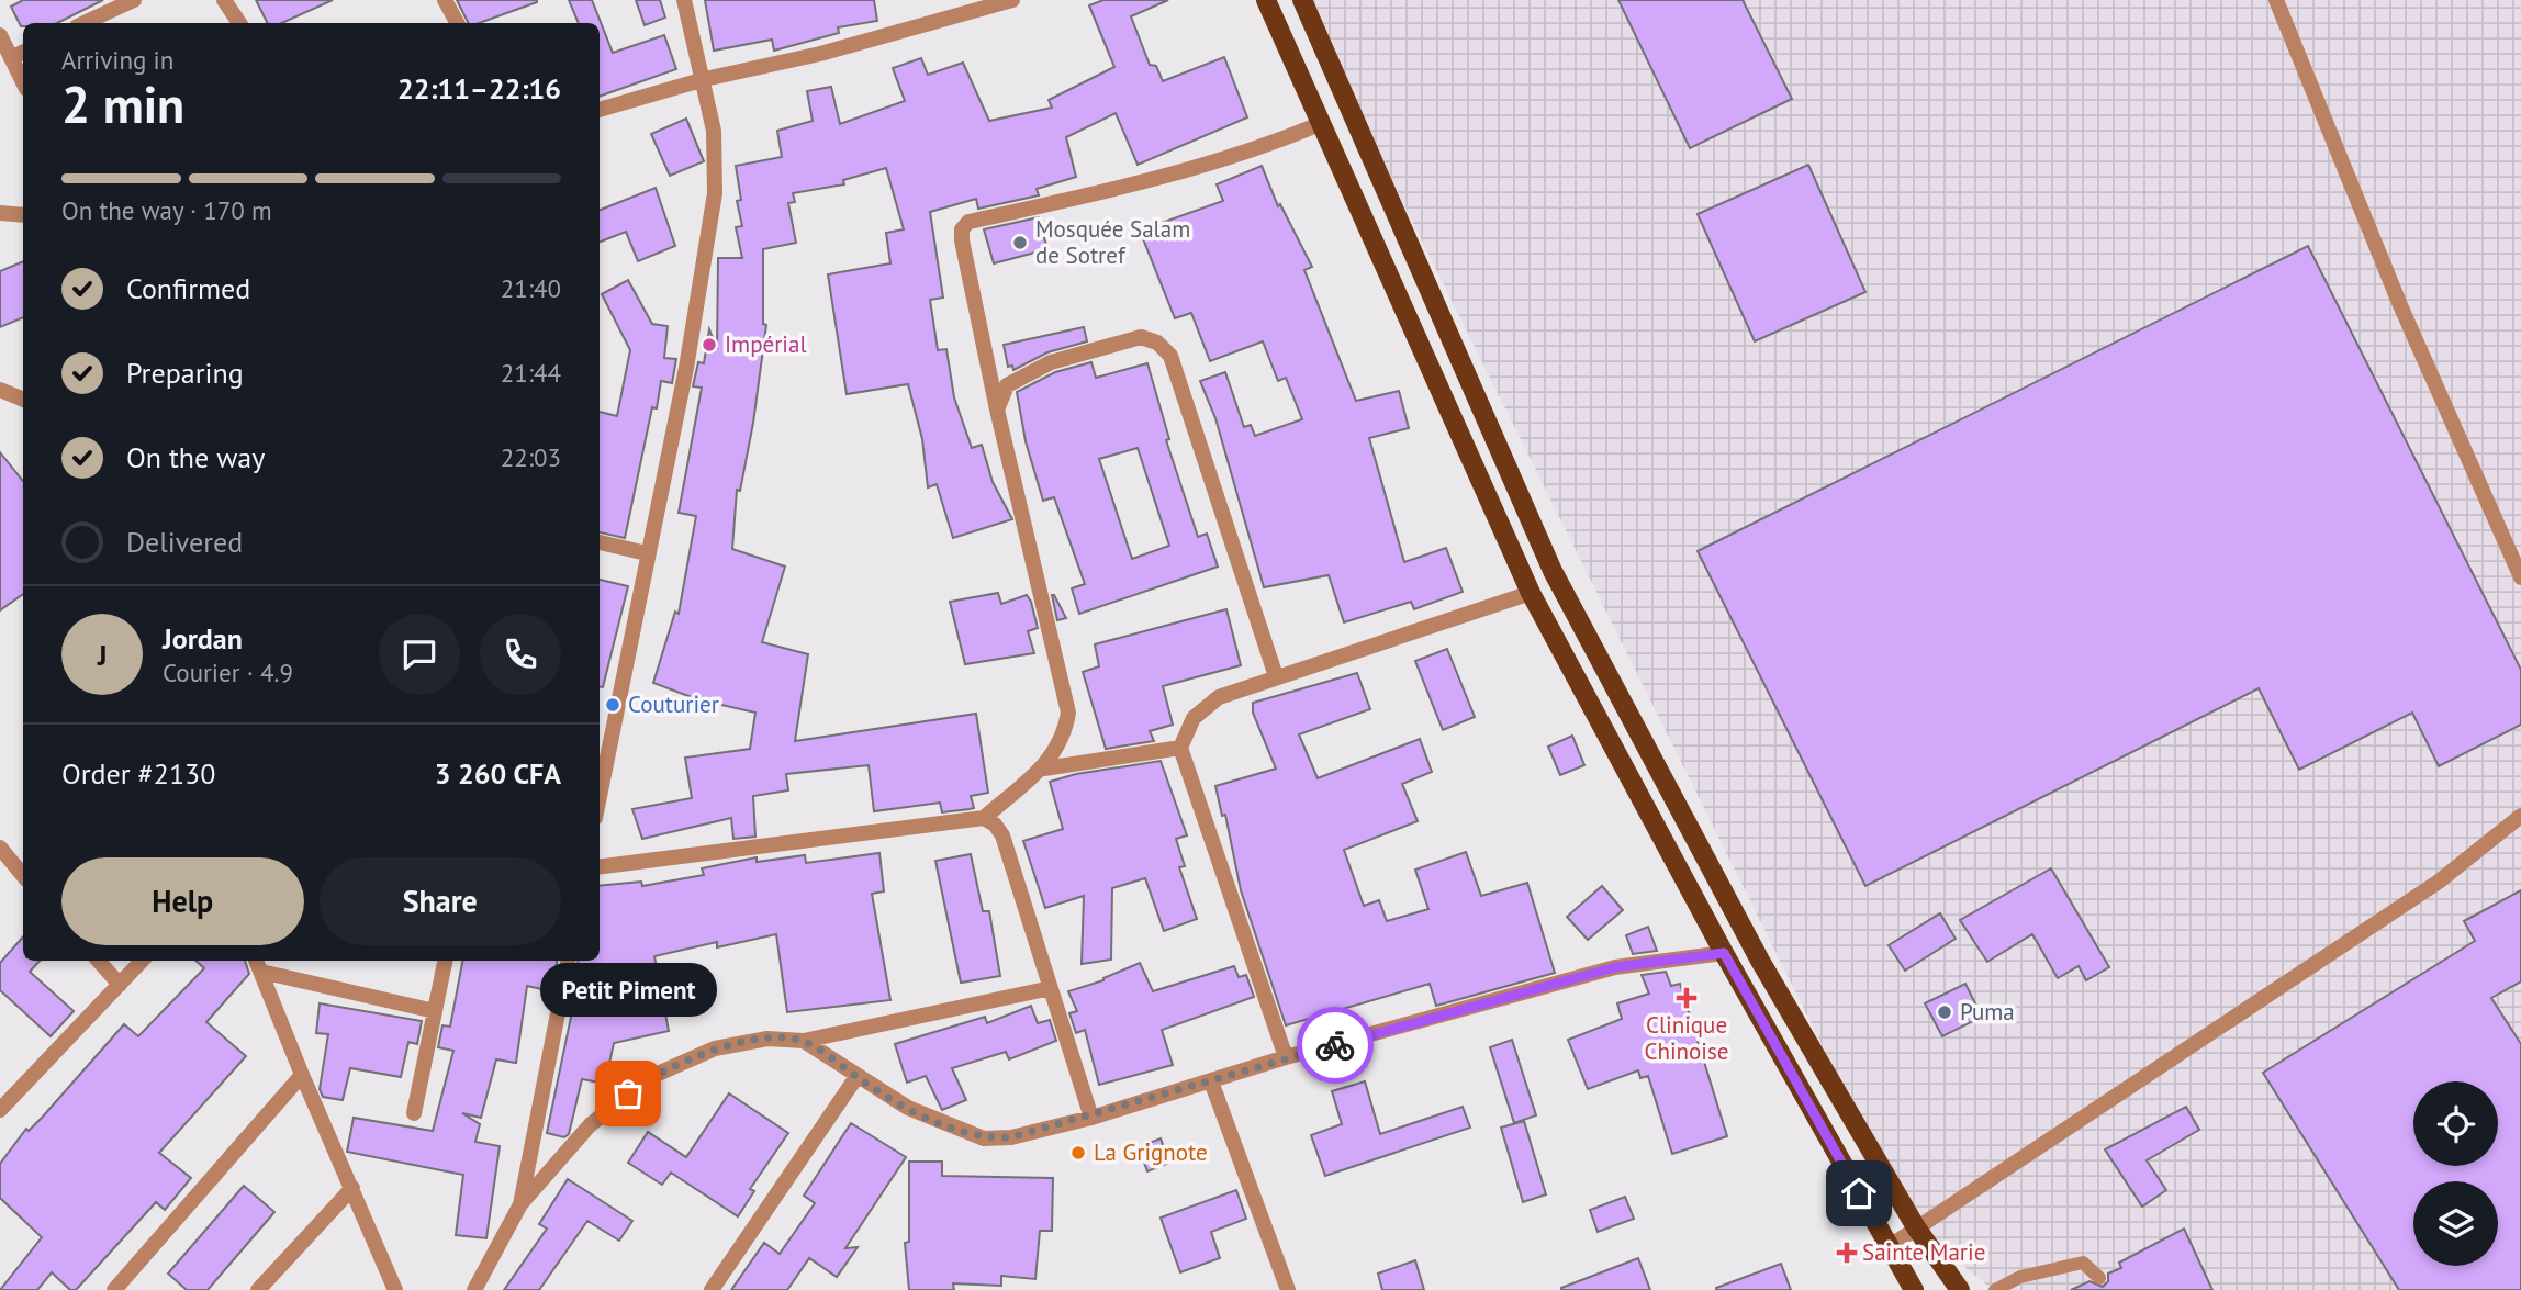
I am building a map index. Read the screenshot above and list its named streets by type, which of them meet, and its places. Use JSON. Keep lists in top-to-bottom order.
{
  "places": {
    "other": [
      "Mosquée Salam de Sotref",
      "Impérial",
      "Couturier",
      "Puma",
      "Petit Piment",
      "La Grignote"
    ],
    "health": ["Clinique Chinoise", "Sainte Marie"]
  },
  "page": {
    "heading": ["2 min", "Arriving in", "22:11–22:16"],
    "panel": [
      "Jordan",
      "Courier · 4.9",
      "Order #2130",
      "3 260 CFA"
    ],
    "bar": "On the way · 170 m",
    "list": [
      ["Confirmed", "21:40"],
      ["Preparing", "21:44"],
      ["On the way", "22:03"],
      "Delivered"
    ],
    "round": "J",
    "buttons": ["Help", "Share"],
    "bubble": "Petit Piment"
  }
}
